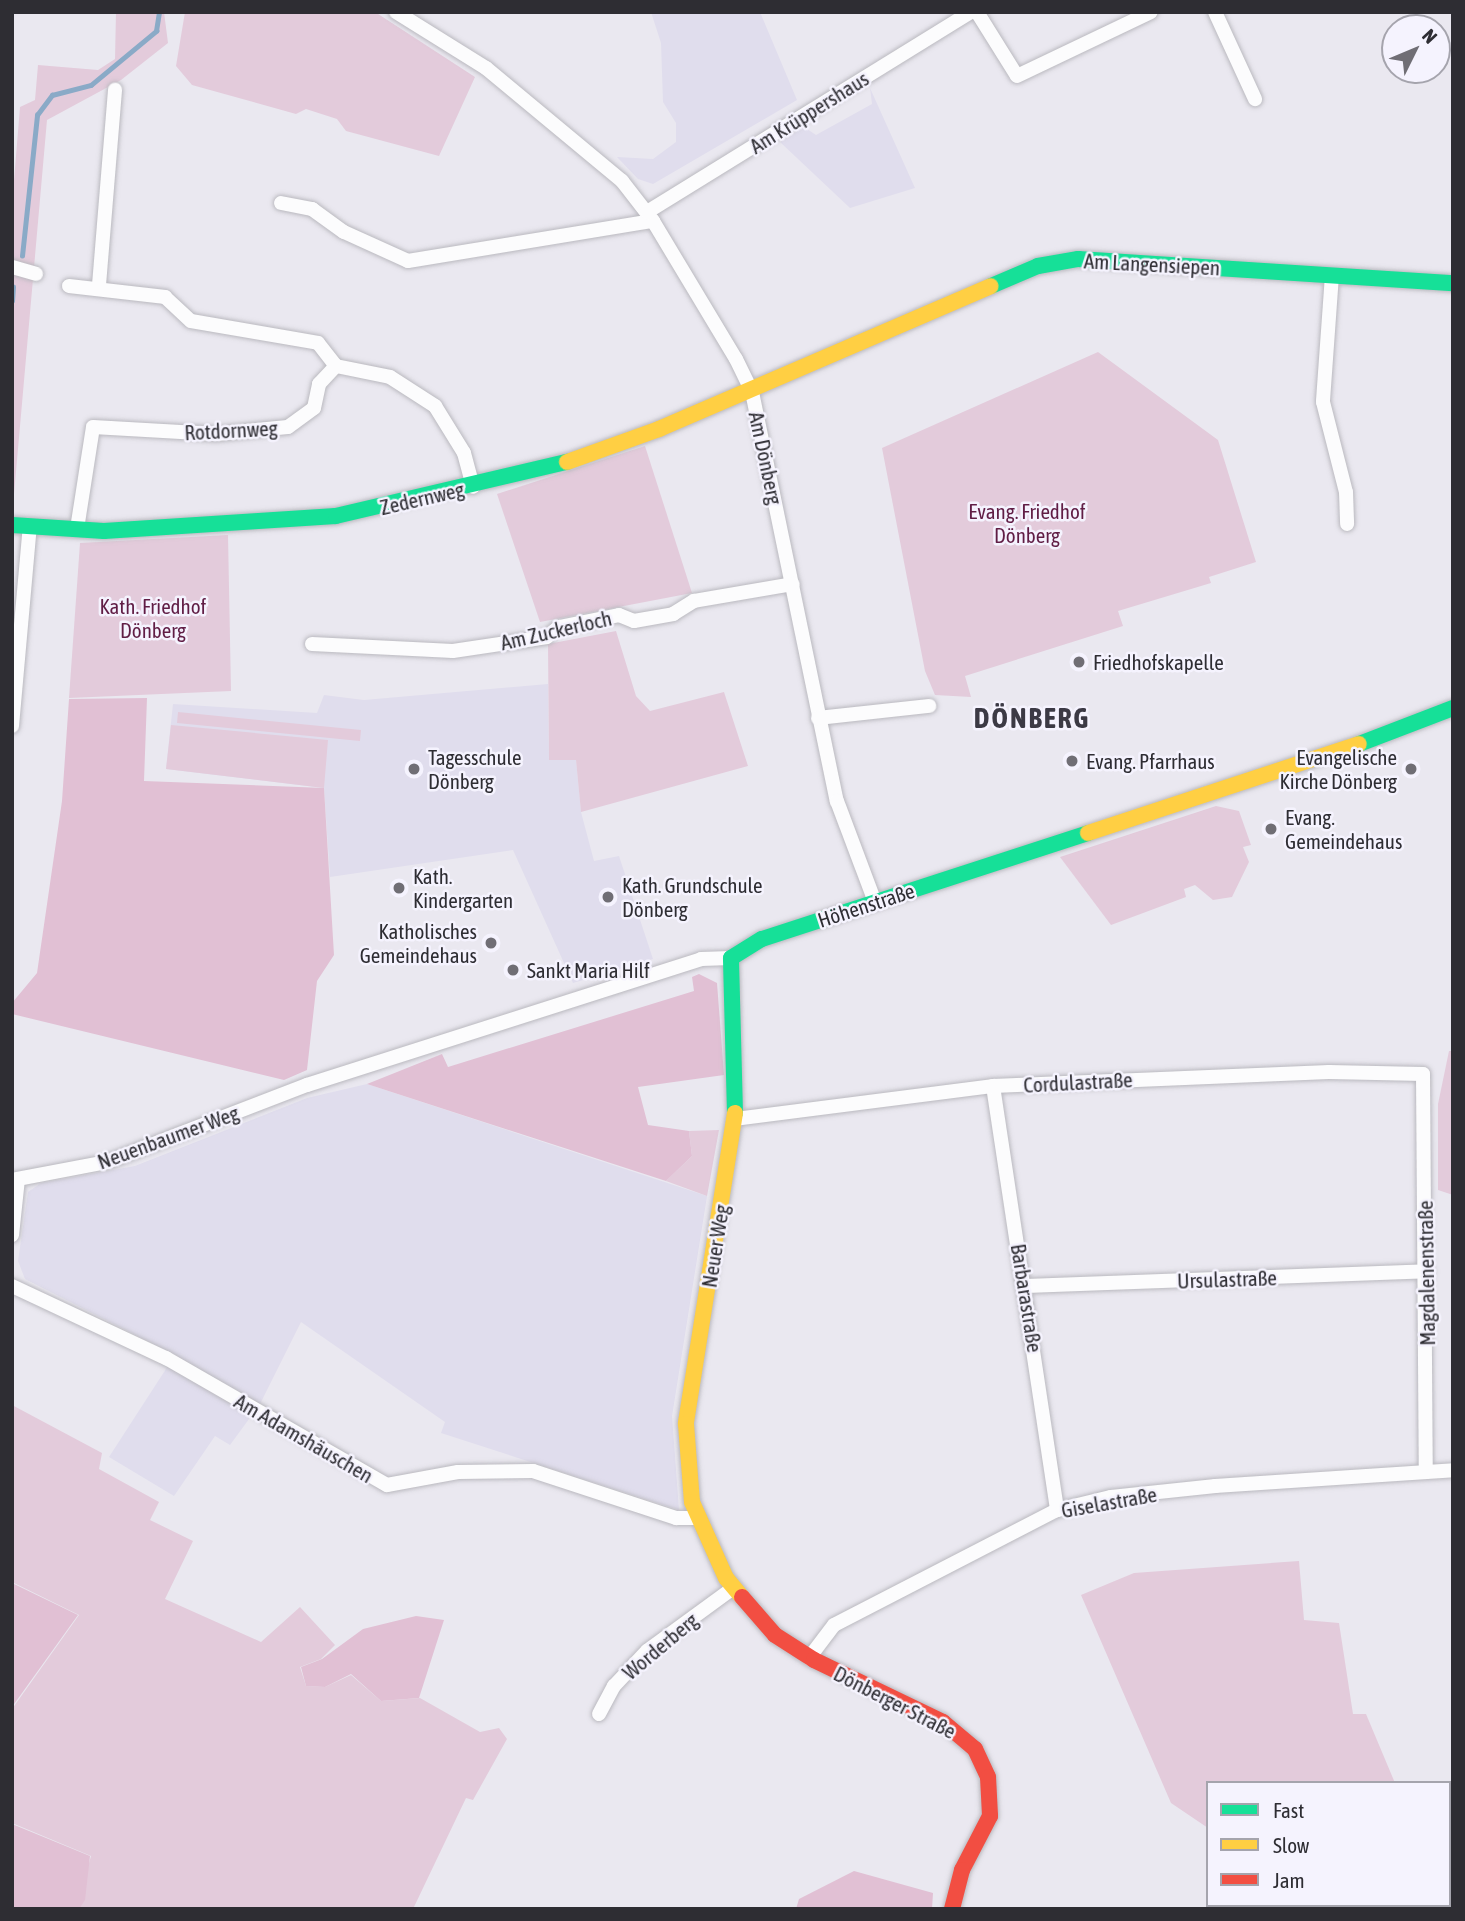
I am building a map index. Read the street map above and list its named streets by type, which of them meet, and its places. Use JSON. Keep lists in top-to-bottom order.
{
  "streets": {
    "street": [
      "Am Krüppershaus",
      "Am Langensiepen",
      "Rotdornweg",
      "Am Dönberg",
      "Zedernweg",
      "Am Zuckerloch",
      "Höhenstraße",
      "Cordulastraße",
      "Neuenbaumer Weg",
      "Neuer Weg",
      "Magdalenenstraße",
      "Ursulastraße",
      "Barbarastraße",
      "Am Adamshäuschen",
      "Giselastraße",
      "Worderberg",
      "Dönberger Straße"
    ]
  },
  "crossings": [
    ["Am Krüppershaus", "Am Dönberg"],
    ["Am Langensiepen", "Am Dönberg"],
    ["Am Langensiepen", "Zedernweg"],
    ["Rotdornweg", "Zedernweg"],
    ["Am Dönberg", "Zedernweg"],
    ["Am Dönberg", "Am Zuckerloch"],
    ["Am Dönberg", "Höhenstraße"],
    ["Höhenstraße", "Neuenbaumer Weg"],
    ["Höhenstraße", "Neuer Weg"],
    ["Cordulastraße", "Neuer Weg"],
    ["Cordulastraße", "Magdalenenstraße"],
    ["Cordulastraße", "Barbarastraße"],
    ["Neuer Weg", "Am Adamshäuschen"],
    ["Neuer Weg", "Dönberger Straße"],
    ["Magdalenenstraße", "Ursulastraße"],
    ["Magdalenenstraße", "Giselastraße"],
    ["Ursulastraße", "Barbarastraße"],
    ["Barbarastraße", "Giselastraße"],
    ["Am Adamshäuschen", "Dönberger Straße"],
    ["Giselastraße", "Dönberger Straße"],
    ["Worderberg", "Dönberger Straße"]
  ],
  "districts": ["DÖNBERG"],
  "parks": ["Evang. Friedhof Dönberg", "Kath. Friedhof Dönberg"],
  "places": [
    "Friedhofskapelle",
    "Evang. Pfarrhaus",
    "Tagesschule Dönberg",
    "Evangelische Kirche Dönberg",
    "Evang. Gemeindehaus",
    "Kath. Kindergarten",
    "Kath. Grundschule Dönberg",
    "Katholisches Gemeindehaus",
    "Sankt Maria Hilf"
  ],
  "legend": ["Fast", "Slow", "Jam"],
  "north": "top right"
}
